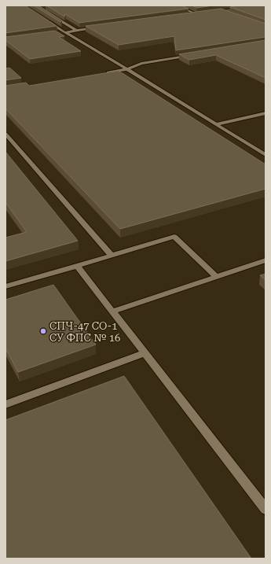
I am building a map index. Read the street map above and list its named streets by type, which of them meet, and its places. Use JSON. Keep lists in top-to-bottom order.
{
  "places": ["СПЧ-47 СО-1 СУ ФПС № 16"]
}
